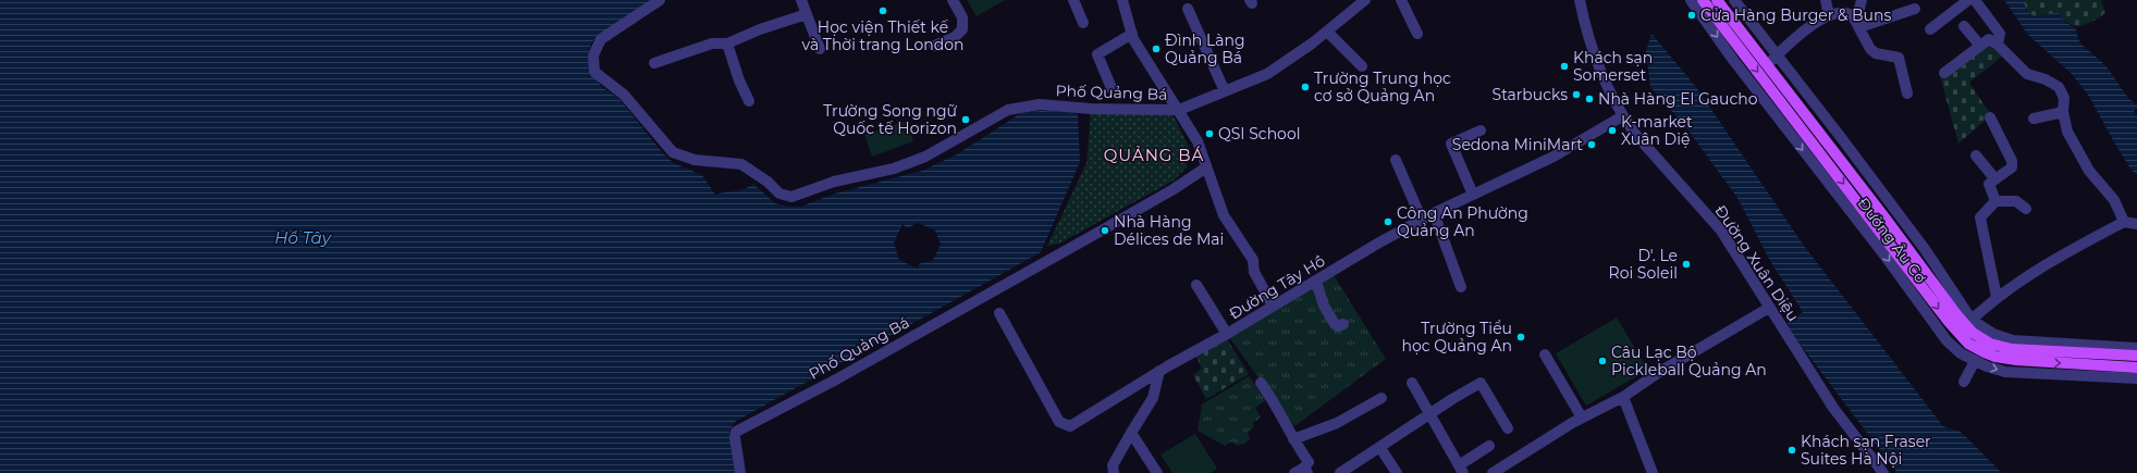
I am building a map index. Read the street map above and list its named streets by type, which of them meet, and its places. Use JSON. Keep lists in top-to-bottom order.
{
  "streets": {
    "main road": ["Đường Âu Cơ"],
    "street": ["Phố Quảng Bá", "Đường Xuân Diệu", "Đường Tây Hồ"]
  },
  "crossings": [
    ["Đường Xuân Diệu", "Đường Tây Hồ"]
  ],
  "districts": ["QUẢNG BÁ"],
  "water": ["Hồ Tây"],
  "places": [
    "Học viện Thiết kế và Thời trang London",
    "Cửa Hàng Burger & Buns",
    "Đình Làng Quảng Bá",
    "Khách sạn Somerset",
    "Trường Trung học cơ sở Quảng An",
    "Starbucks",
    "Nhà Hàng El Gaucho",
    "Trường Song ngữ Quốc tế Horizon",
    "K-market Xuân Diệ",
    "QSI School",
    "Sedona MiniMart",
    "Công An Phường Quảng An",
    "Nhà Hàng Délices de Mai",
    "D'. Le Roi Soleil",
    "Trường Tiểu học Quảng An",
    "Câu Lạc Bộ Pickleball Quảng An",
    "Khách sạn Fraser Suites Hà Nội"
  ]
}
